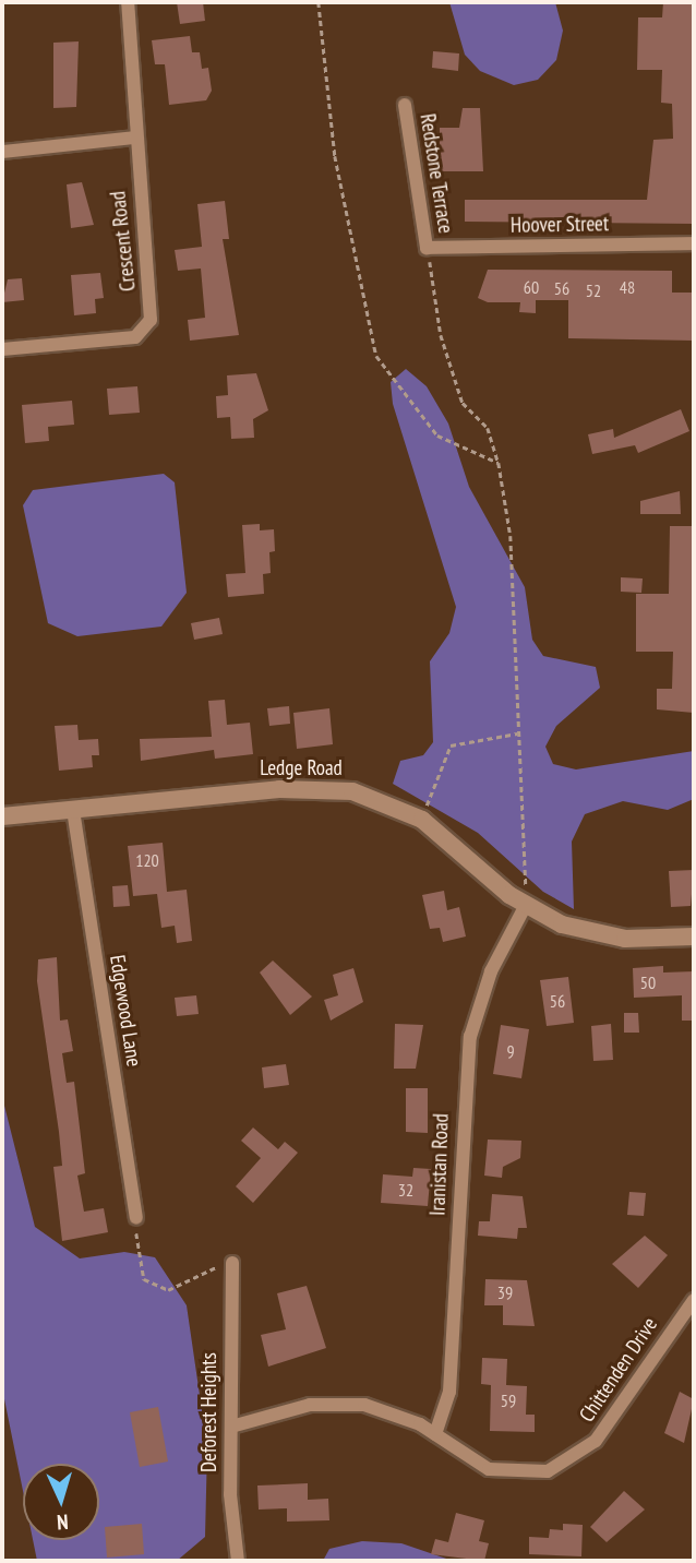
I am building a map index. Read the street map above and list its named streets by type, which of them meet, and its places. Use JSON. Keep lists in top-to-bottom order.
{
  "streets": {
    "street": [
      "Redstone Terrace",
      "Hoover Street",
      "Crescent Road",
      "Ledge Road",
      "Edgewood Lane",
      "Iranistan Road",
      "Chittenden Drive",
      "Deforest Heights"
    ]
  },
  "crossings": [
    ["Redstone Terrace", "Hoover Street"],
    ["Ledge Road", "Edgewood Lane"],
    ["Ledge Road", "Iranistan Road"],
    ["Iranistan Road", "Chittenden Drive"],
    ["Chittenden Drive", "Deforest Heights"]
  ],
  "house_numbers": [
    "60",
    "48",
    "56",
    "52",
    "120",
    "50",
    "56",
    "9",
    "32",
    "39",
    "59"
  ],
  "north": "bottom"
}
